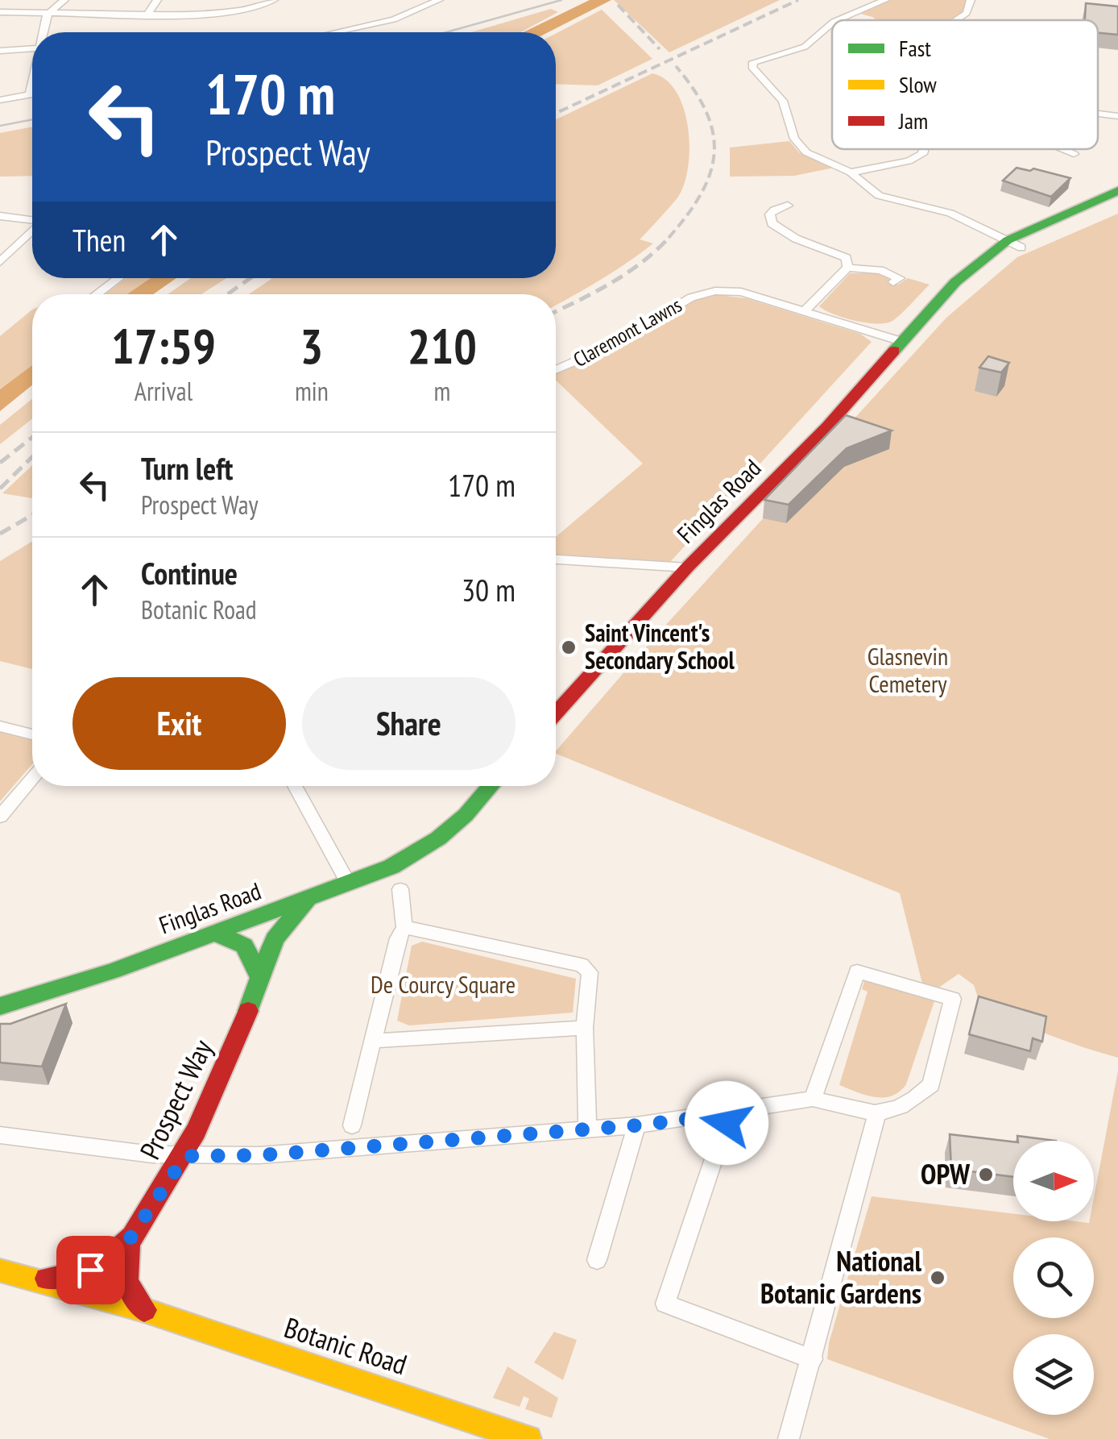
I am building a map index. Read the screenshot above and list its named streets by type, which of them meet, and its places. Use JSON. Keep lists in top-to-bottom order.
{
  "streets": {
    "main road": ["Finglas Road", "Prospect Way", "Botanic Road"],
    "street": ["Claremont Lawns"]
  },
  "crossings": [
    ["Claremont Lawns", "Finglas Road"],
    ["Finglas Road", "Prospect Way"],
    ["Prospect Way", "Botanic Road"]
  ],
  "parks": ["Glasnevin Cemetery", "De Courcy Square"],
  "places": ["Saint Vincent's Secondary School", "OPW", "National Botanic Gardens"],
  "legend": ["Fast", "Slow", "Jam"],
  "north": "right",
  "page": {
    "turn": ["170 m", "Prospect Way"],
    "then": "Then",
    "eta": [
      "17:59",
      "Arrival",
      "3",
      "min",
      "210",
      "m"
    ],
    "list": [
      {
        "name": "Turn left",
        "note": "Prospect Way",
        "value": "170 m"
      },
      {
        "name": "Continue",
        "note": "Botanic Road",
        "value": "30 m"
      }
    ],
    "buttons": ["Exit", "Share"]
  }
}
